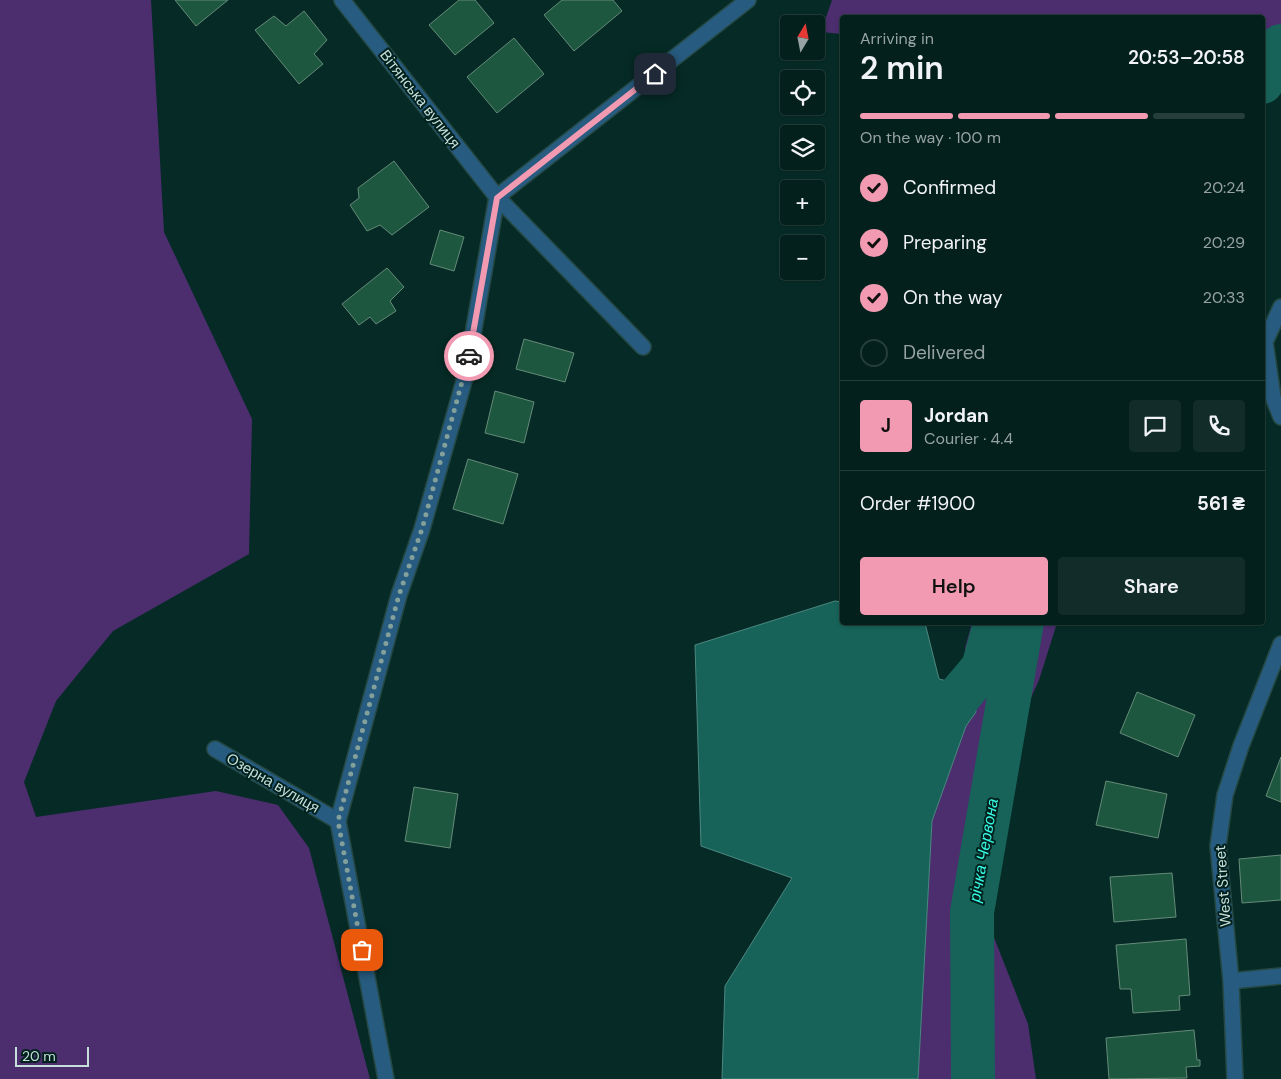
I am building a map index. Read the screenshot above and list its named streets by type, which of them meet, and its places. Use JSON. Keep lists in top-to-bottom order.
{
  "streets": {
    "street": ["Вітянська вулиця", "Озерна вулиця", "West Street"]
  },
  "water": ["річка Червона"],
  "scale_bar": "20 m",
  "north": "top",
  "page": {
    "map_buttons": ["+", "−"],
    "heading": ["2 min", "Arriving in", "20:53–20:58"],
    "panel": [
      "Jordan",
      "Courier · 4.4",
      "Order #1900",
      "561 ₴"
    ],
    "bar": "On the way · 100 m",
    "list": [
      ["Confirmed", "20:24"],
      ["Preparing", "20:29"],
      ["On the way", "20:33"],
      "Delivered"
    ],
    "round": "J",
    "buttons": ["Help", "Share"],
    "scale": "20 m"
  }
}
